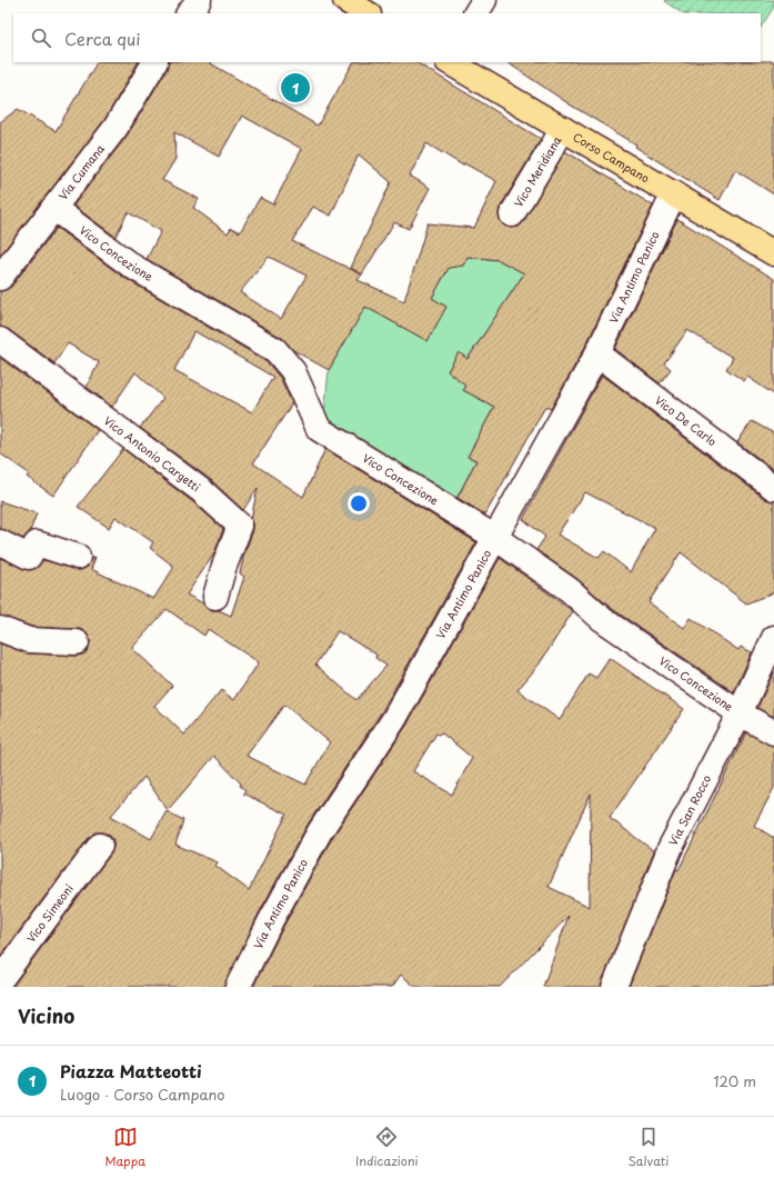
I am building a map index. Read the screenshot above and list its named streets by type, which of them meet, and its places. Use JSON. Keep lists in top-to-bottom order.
{
  "streets": {
    "main road": ["Corso Campano"],
    "street": [
      "Vico Meridiana",
      "Via Cumana",
      "Vico Concezione",
      "Via Antimo Panico",
      "Vico De Carlo",
      "Vico Antonio Cargetti",
      "Via San Rocco",
      "Vico Simeoni"
    ]
  },
  "crossings": [
    ["Corso Campano", "Vico Meridiana"],
    ["Corso Campano", "Via Antimo Panico"],
    ["Via Cumana", "Vico Concezione"],
    ["Vico Concezione", "Via Antimo Panico"],
    ["Vico Concezione", "Via San Rocco"],
    ["Via Antimo Panico", "Vico De Carlo"]
  ],
  "page": {
    "search": "Cerca qui",
    "pins": "1",
    "heading": "Vicino",
    "list": [
      {
        "mark": "1",
        "name": "Piazza Matteotti",
        "note": "Luogo · Corso Campano",
        "value": "120 m"
      }
    ],
    "nav": ["Mappa", "Indicazioni", "Salvati"]
  }
}
